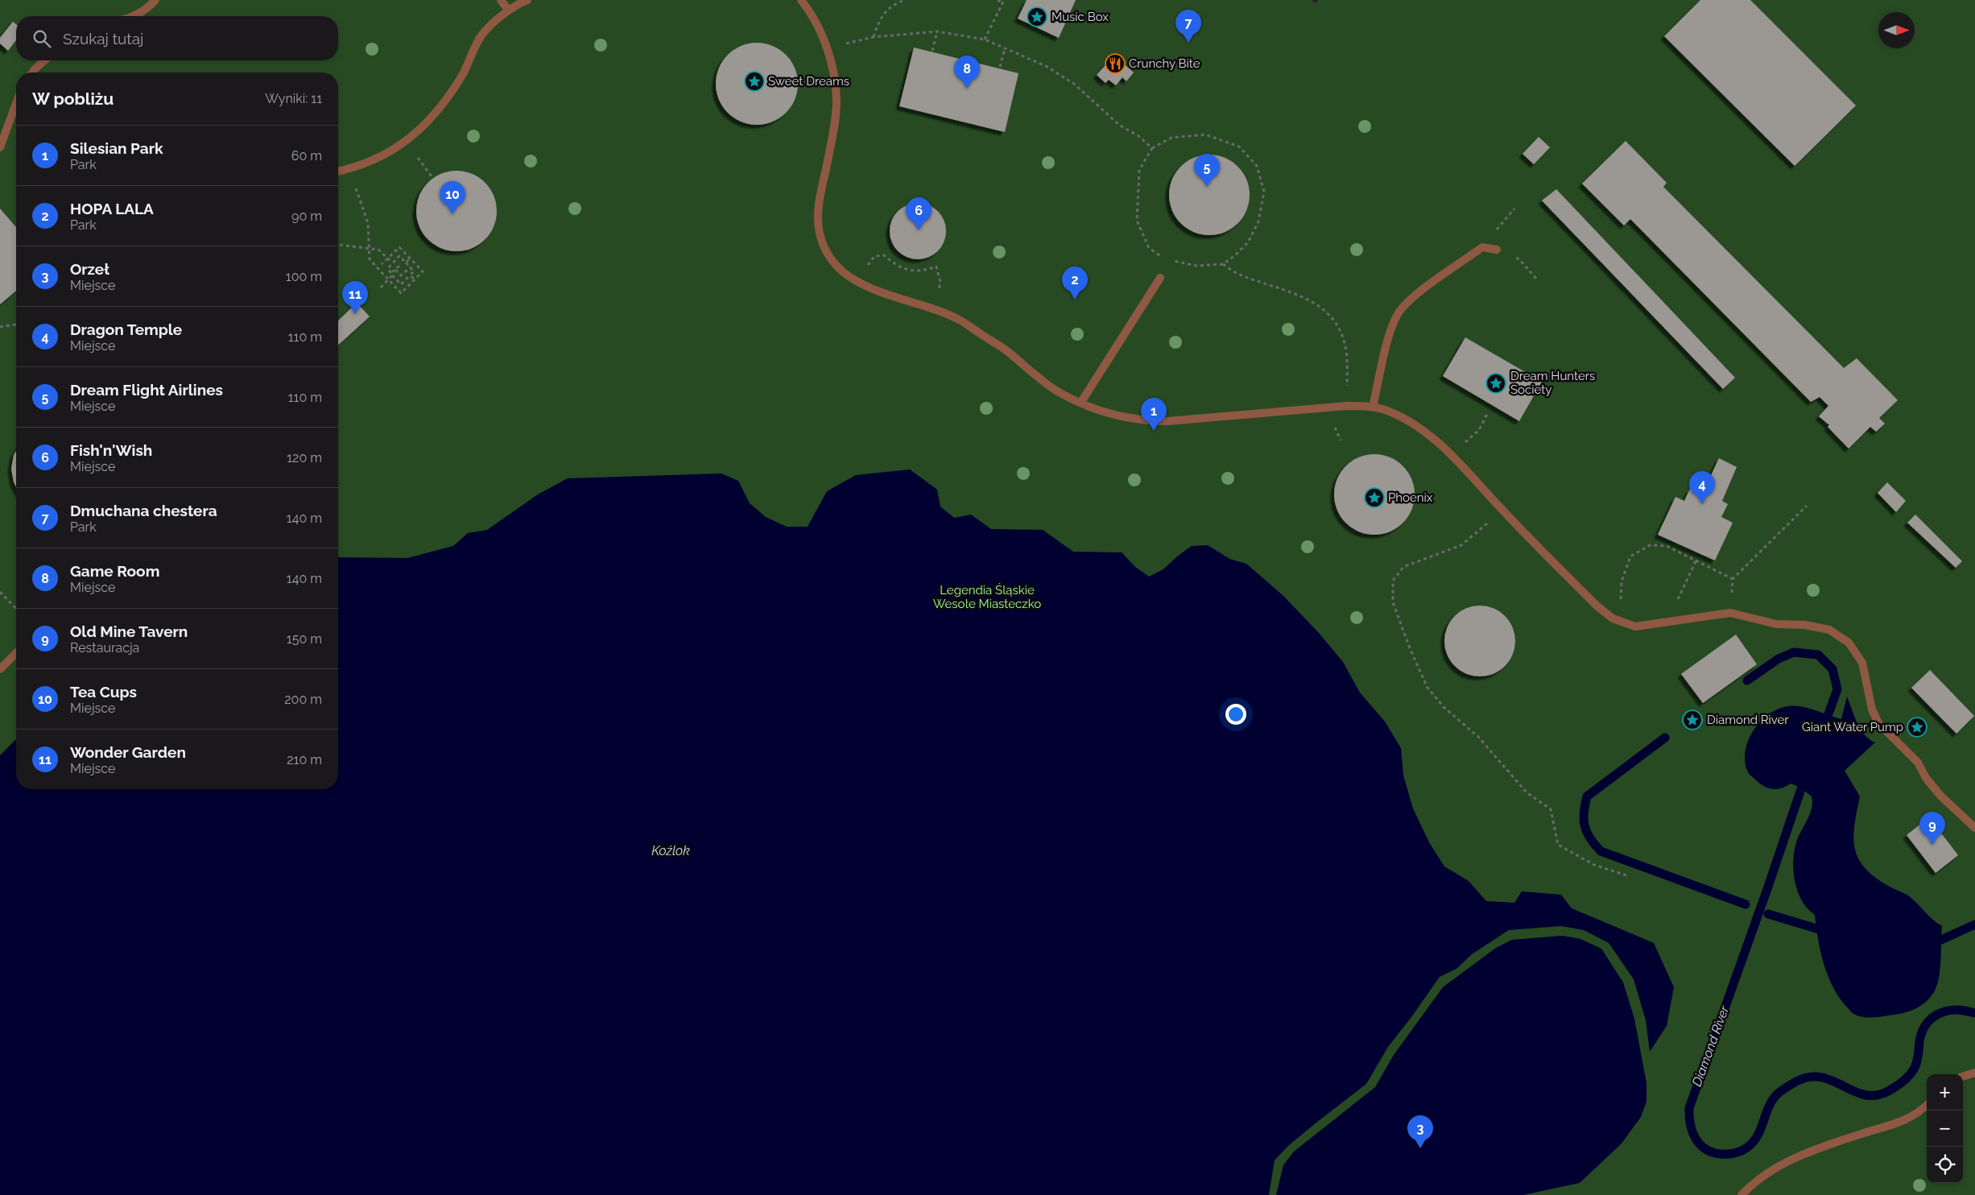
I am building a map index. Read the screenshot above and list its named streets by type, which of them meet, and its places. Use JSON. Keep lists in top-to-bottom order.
{
  "water": ["Koźlok", "Diamond River"],
  "parks": ["Legendia Śląskie Wesołe Miasteczko"],
  "places": {
    "place": [
      "Music Box",
      "Sweet Dreams",
      "Dream Hunters Society",
      "Phoenix",
      "Diamond River",
      "Giant Water Pump"
    ],
    "restaurant": ["Crunchy Bite"]
  },
  "north": "right",
  "page": {
    "pins": [
      "7",
      "8",
      "5",
      "10",
      "6",
      "2",
      "11",
      "1",
      "4",
      "9",
      "3"
    ],
    "search": "Szukaj tutaj",
    "heading": ["W pobliżu", "Wyniki: 11"],
    "list": [
      {
        "mark": "1",
        "name": "Silesian Park",
        "note": "Park",
        "value": "60 m"
      },
      {
        "mark": "2",
        "name": "HOPA LALA",
        "note": "Park",
        "value": "90 m"
      },
      {
        "mark": "3",
        "name": "Orzeł",
        "note": "Miejsce",
        "value": "100 m"
      },
      {
        "mark": "4",
        "name": "Dragon Temple",
        "note": "Miejsce",
        "value": "110 m"
      },
      {
        "mark": "5",
        "name": "Dream Flight Airlines",
        "note": "Miejsce",
        "value": "110 m"
      },
      {
        "mark": "6",
        "name": "Fish'n'Wish",
        "note": "Miejsce",
        "value": "120 m"
      },
      {
        "mark": "7",
        "name": "Dmuchana chestera",
        "note": "Park",
        "value": "140 m"
      },
      {
        "mark": "8",
        "name": "Game Room",
        "note": "Miejsce",
        "value": "140 m"
      },
      {
        "mark": "9",
        "name": "Old Mine Tavern",
        "note": "Restauracja",
        "value": "150 m"
      },
      {
        "mark": "10",
        "name": "Tea Cups",
        "note": "Miejsce",
        "value": "200 m"
      },
      {
        "mark": "11",
        "name": "Wonder Garden",
        "note": "Miejsce",
        "value": "210 m"
      }
    ],
    "map_buttons": ["+", "−"]
  }
}
